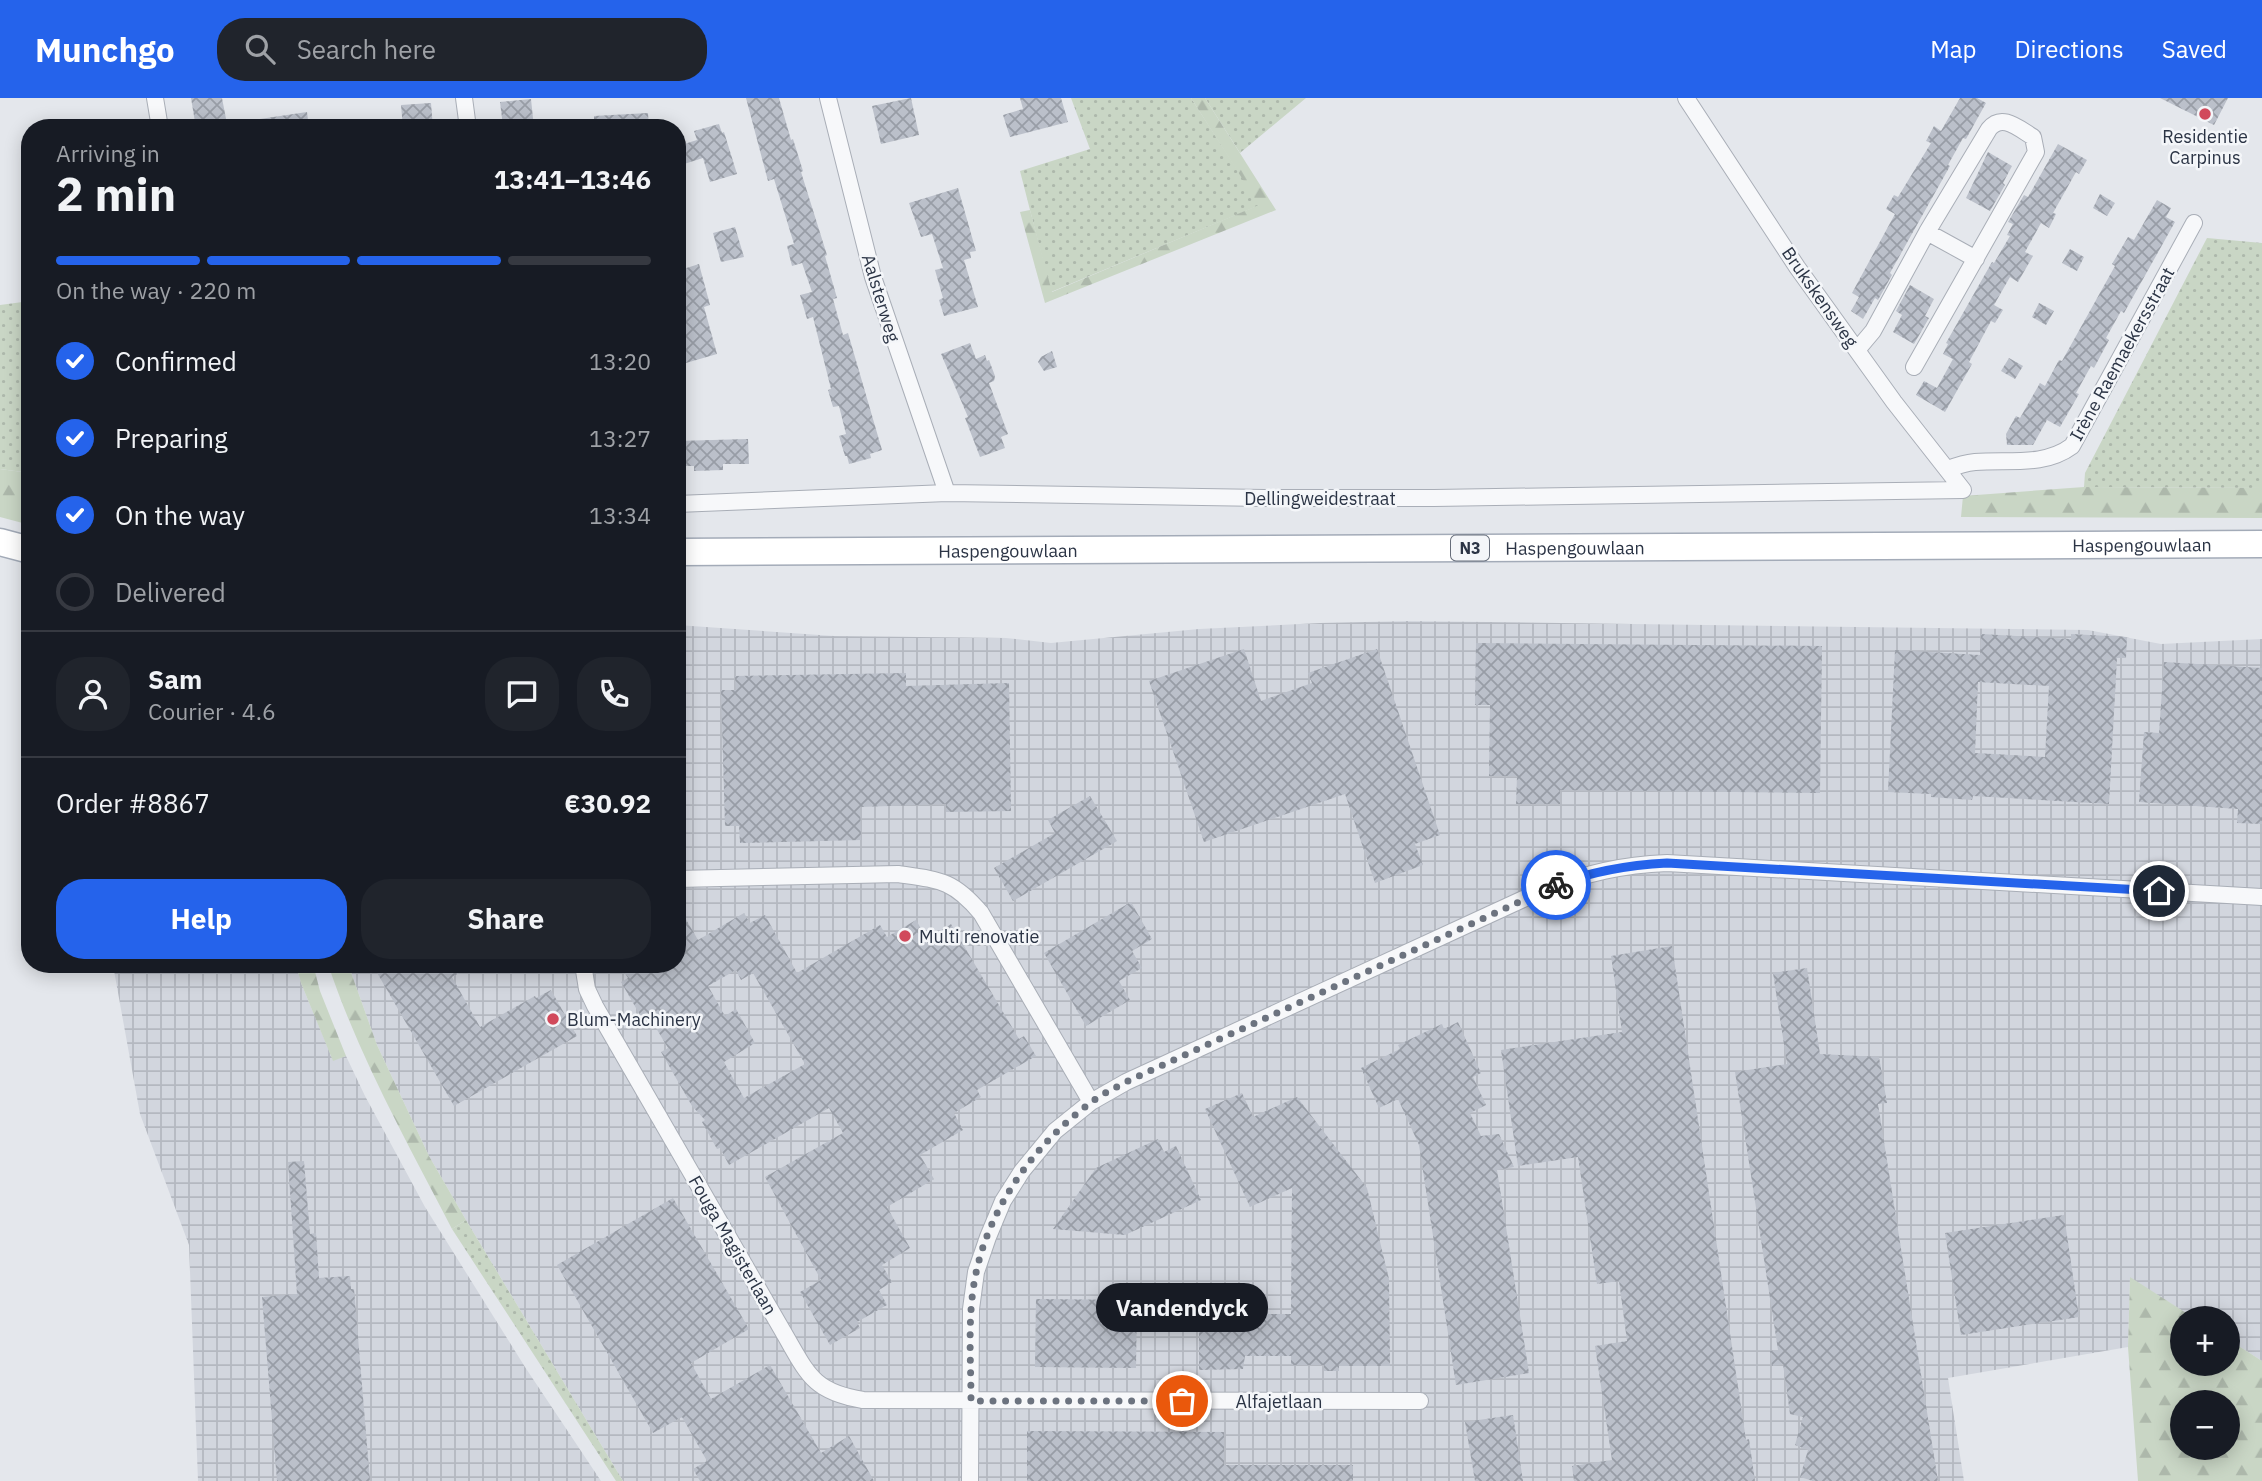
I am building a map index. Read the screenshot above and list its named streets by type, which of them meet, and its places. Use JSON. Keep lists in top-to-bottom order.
{
  "streets": {
    "main road": ["Haspengouwlaan", "N3"],
    "street": [
      "Brukskensweg",
      "Aalsterweg",
      "Irène Raemaekersstraat",
      "Dellingweidestraat",
      "Fouga Magisterlaan",
      "Alfajetlaan"
    ]
  },
  "crossings": [
    ["Brukskensweg", "Irène Raemaekersstraat"],
    ["Brukskensweg", "Dellingweidestraat"],
    ["Aalsterweg", "Dellingweidestraat"],
    ["Fouga Magisterlaan", "Alfajetlaan"]
  ],
  "places": [
    "Residentie Carpinus",
    "Multi renovatie",
    "Blum-Machinery",
    "Vandendyck"
  ],
  "page": {
    "header": "Munchgo",
    "search": "Search here",
    "nav": ["Map", "Directions", "Saved"],
    "heading": ["2 min", "Arriving in", "13:41–13:46"],
    "panel": [
      "Sam",
      "Courier · 4.6",
      "Order #8867",
      "€30.92"
    ],
    "bar": "On the way · 220 m",
    "list": [
      ["Confirmed", "13:20"],
      ["Preparing", "13:27"],
      ["On the way", "13:34"],
      "Delivered"
    ],
    "buttons": ["Help", "Share"],
    "bubble": "Vandendyck",
    "map_buttons": ["+", "−"]
  }
}
